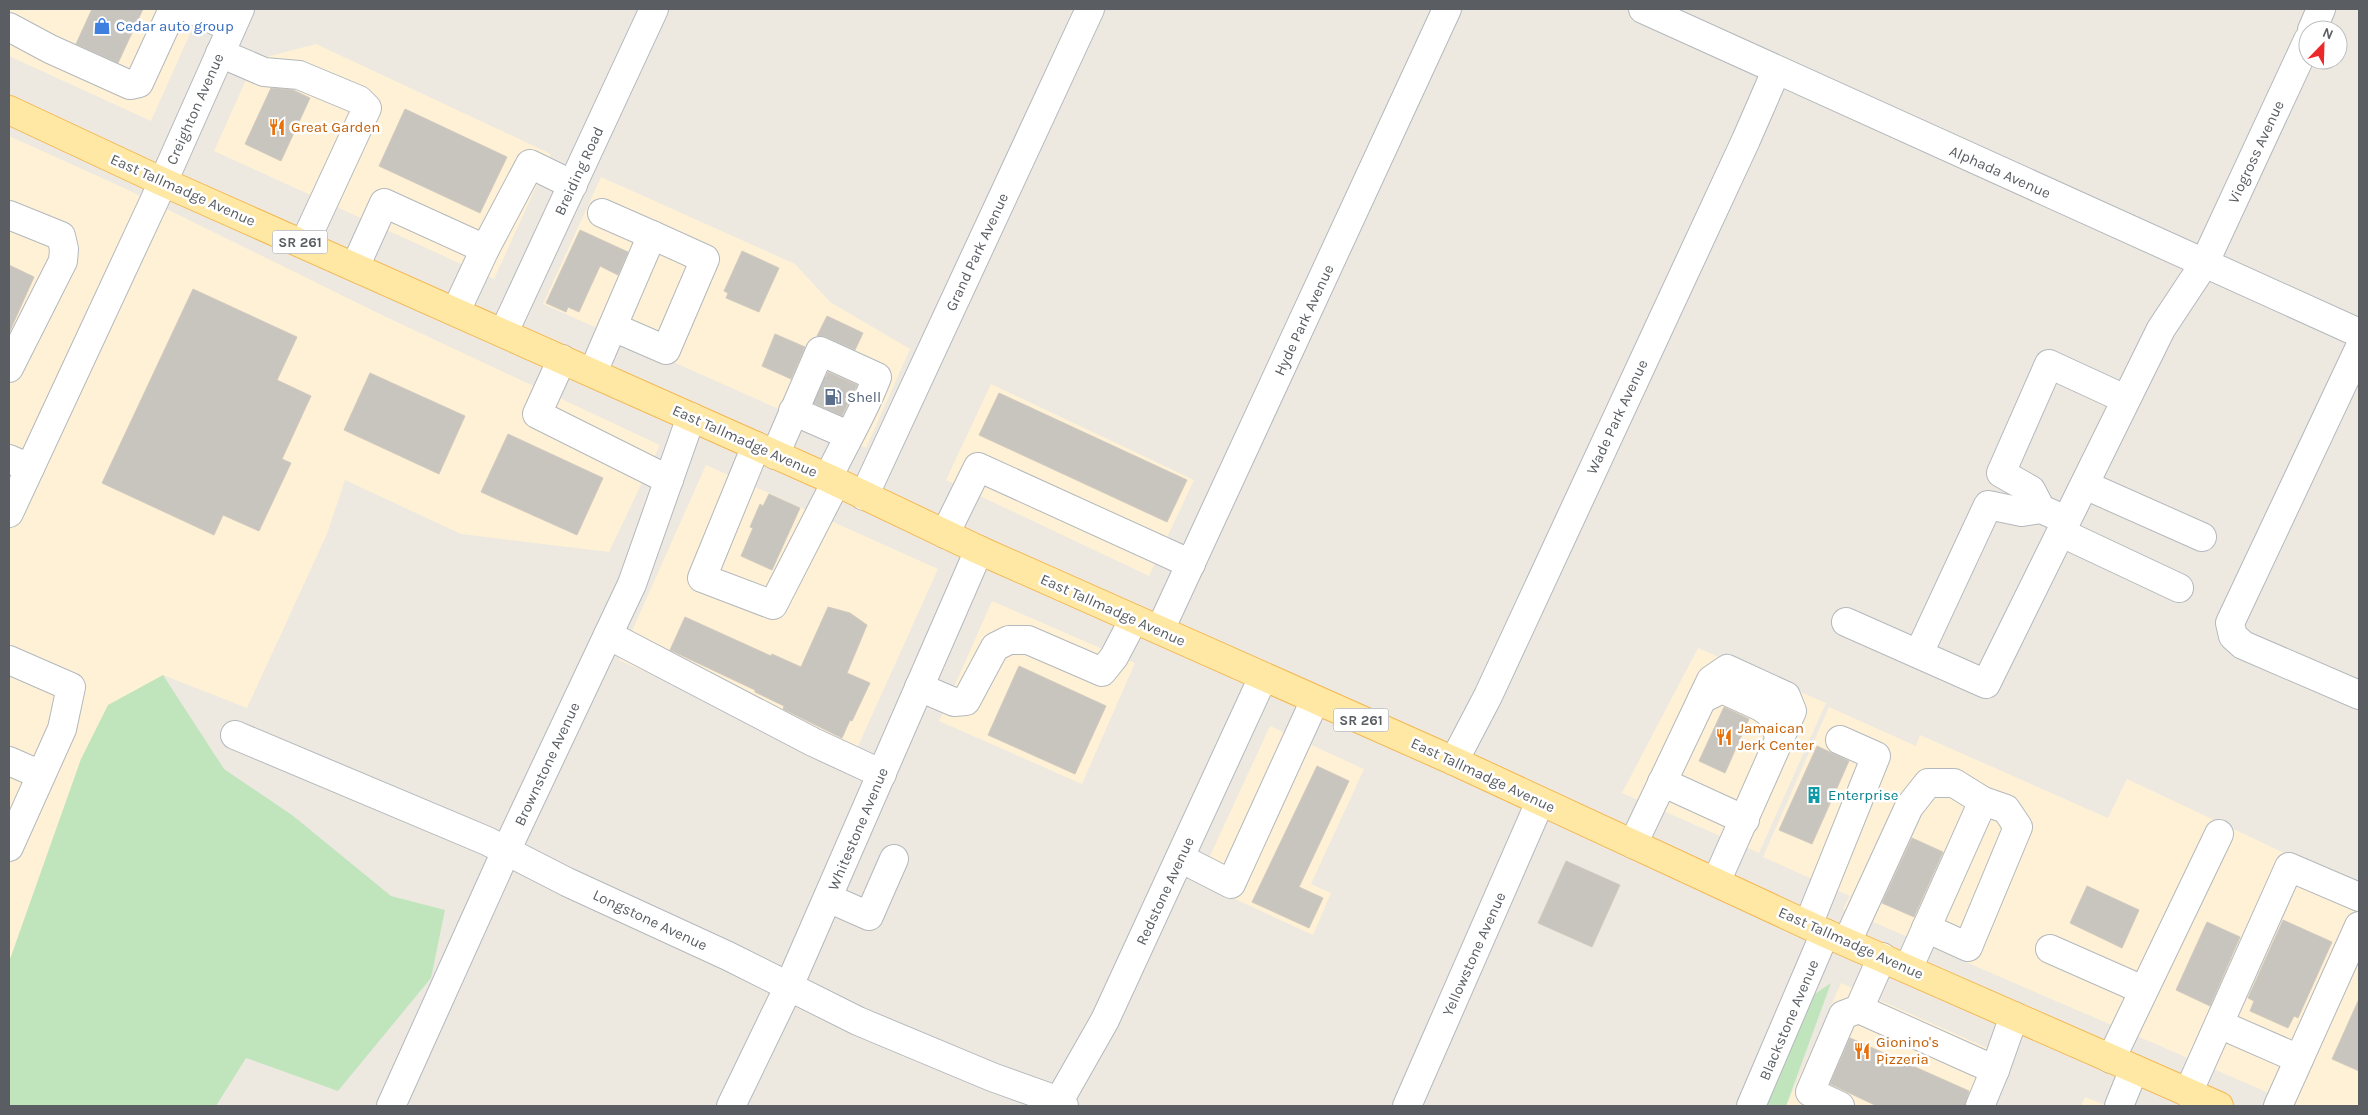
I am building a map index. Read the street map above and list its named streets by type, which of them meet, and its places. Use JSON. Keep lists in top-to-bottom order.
{
  "streets": {
    "main road": ["East Tallmadge Avenue", "SR 261"],
    "street": [
      "Creighton Avenue",
      "Viogross Avenue",
      "Breiding Road",
      "Alphada Avenue",
      "Grand Park Avenue",
      "Hyde Park Avenue",
      "Wade Park Avenue",
      "Brownstone Avenue",
      "Whitestone Avenue",
      "Redstone Avenue",
      "Longstone Avenue",
      "Yellowstone Avenue",
      "Blackstone Avenue"
    ]
  },
  "crossings": [
    ["Creighton Avenue", "East Tallmadge Avenue"],
    ["Viogross Avenue", "Alphada Avenue"],
    ["Breiding Road", "East Tallmadge Avenue"],
    ["Alphada Avenue", "Wade Park Avenue"],
    ["East Tallmadge Avenue", "Grand Park Avenue"],
    ["East Tallmadge Avenue", "Hyde Park Avenue"],
    ["East Tallmadge Avenue", "Wade Park Avenue"],
    ["East Tallmadge Avenue", "Brownstone Avenue"],
    ["East Tallmadge Avenue", "Whitestone Avenue"],
    ["East Tallmadge Avenue", "Redstone Avenue"],
    ["East Tallmadge Avenue", "Yellowstone Avenue"],
    ["East Tallmadge Avenue", "Blackstone Avenue"],
    ["Brownstone Avenue", "Longstone Avenue"],
    ["Whitestone Avenue", "Longstone Avenue"],
    ["Redstone Avenue", "Longstone Avenue"]
  ],
  "places": {
    "shop": ["Cedar auto group"],
    "restaurant": ["Great Garden", "Jamaican Jerk Center", "Gionino's Pizzeria"],
    "fuel station": ["Shell"],
    "building": ["Enterprise"]
  },
  "north": "top right"
}
